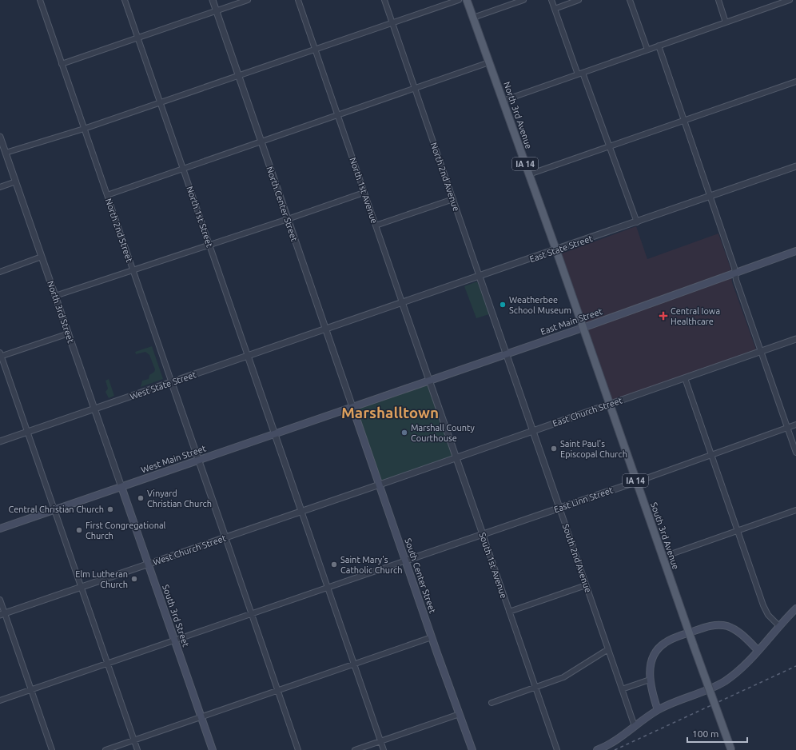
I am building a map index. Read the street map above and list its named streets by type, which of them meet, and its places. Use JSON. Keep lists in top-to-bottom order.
{
  "streets": {
    "main road": [
      "North 3rd Avenue",
      "IA 14",
      "East Main Street",
      "West Main Street",
      "South 3rd Avenue",
      "South Center Street",
      "South 3rd Street"
    ],
    "street": [
      "North 2nd Avenue",
      "North 1st Avenue",
      "North Center Street",
      "North 1st Street",
      "North 2nd Street",
      "East State Street",
      "North 3rd Street",
      "West State Street",
      "East Church Street",
      "East Linn Street",
      "West Church Street",
      "South 2nd Avenue",
      "South 1st Avenue"
    ]
  },
  "crossings": [
    ["North 3rd Avenue", "East State Street"],
    ["North 3rd Avenue", "East Main Street"],
    ["North 3rd Avenue", "South 3rd Avenue"],
    ["North 2nd Avenue", "East State Street"],
    ["North 2nd Avenue", "East Main Street"],
    ["North 2nd Avenue", "South 2nd Avenue"],
    ["North 1st Avenue", "East State Street"],
    ["North 1st Avenue", "East Main Street"],
    ["North 1st Avenue", "South 1st Avenue"],
    ["North Center Street", "East State Street"],
    ["North Center Street", "East Main Street"],
    ["North Center Street", "West State Street"],
    ["North Center Street", "West Main Street"],
    ["North Center Street", "South Center Street"],
    ["North 1st Street", "West State Street"],
    ["North 1st Street", "West Main Street"],
    ["North 1st Street", "West Church Street"],
    ["North 2nd Street", "West State Street"],
    ["North 2nd Street", "West Main Street"],
    ["North 2nd Street", "West Church Street"],
    ["East State Street", "West State Street"],
    ["North 3rd Street", "West State Street"],
    ["North 3rd Street", "West Main Street"],
    ["North 3rd Street", "South 3rd Street"],
    ["East Main Street", "West Main Street"],
    ["East Main Street", "South 3rd Avenue"],
    ["East Main Street", "South 2nd Avenue"],
    ["East Main Street", "South 1st Avenue"],
    ["East Main Street", "South Center Street"],
    ["East Church Street", "South 3rd Avenue"],
    ["East Church Street", "West Church Street"],
    ["East Church Street", "South 2nd Avenue"],
    ["East Church Street", "South 1st Avenue"],
    ["East Church Street", "South Center Street"],
    ["West Main Street", "South Center Street"],
    ["West Main Street", "South 3rd Street"],
    ["East Linn Street", "South 3rd Avenue"],
    ["East Linn Street", "South 2nd Avenue"],
    ["East Linn Street", "South 1st Avenue"],
    ["East Linn Street", "South Center Street"],
    ["West Church Street", "South Center Street"],
    ["West Church Street", "South 3rd Street"]
  ],
  "districts": ["Marshalltown"],
  "places": {
    "other": [
      "Weatherbee School Museum",
      "Marshall County Courthouse",
      "Saint Paul's Episcopal Church",
      "Vinyard Christian Church",
      "Central Christian Church",
      "First Congregational Church",
      "Saint Mary's Catholic Church",
      "Elm Lutheran Church"
    ],
    "health": ["Central Iowa Healthcare"]
  },
  "scale_bar": "100 m"
}
